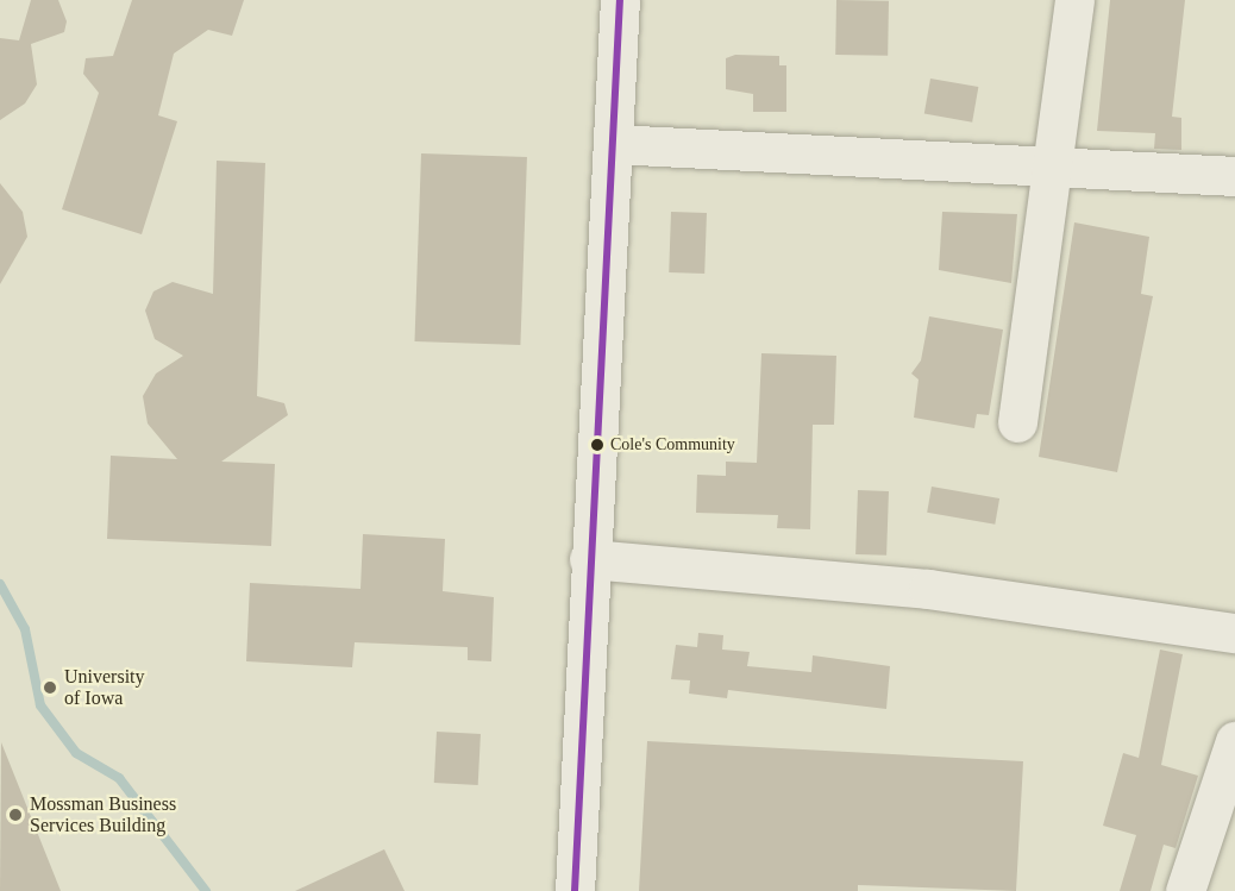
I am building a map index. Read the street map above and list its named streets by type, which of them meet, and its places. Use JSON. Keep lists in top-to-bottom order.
{
  "places": ["Cole's Community", "University of Iowa", "Mossman Business Services Building"]
}
